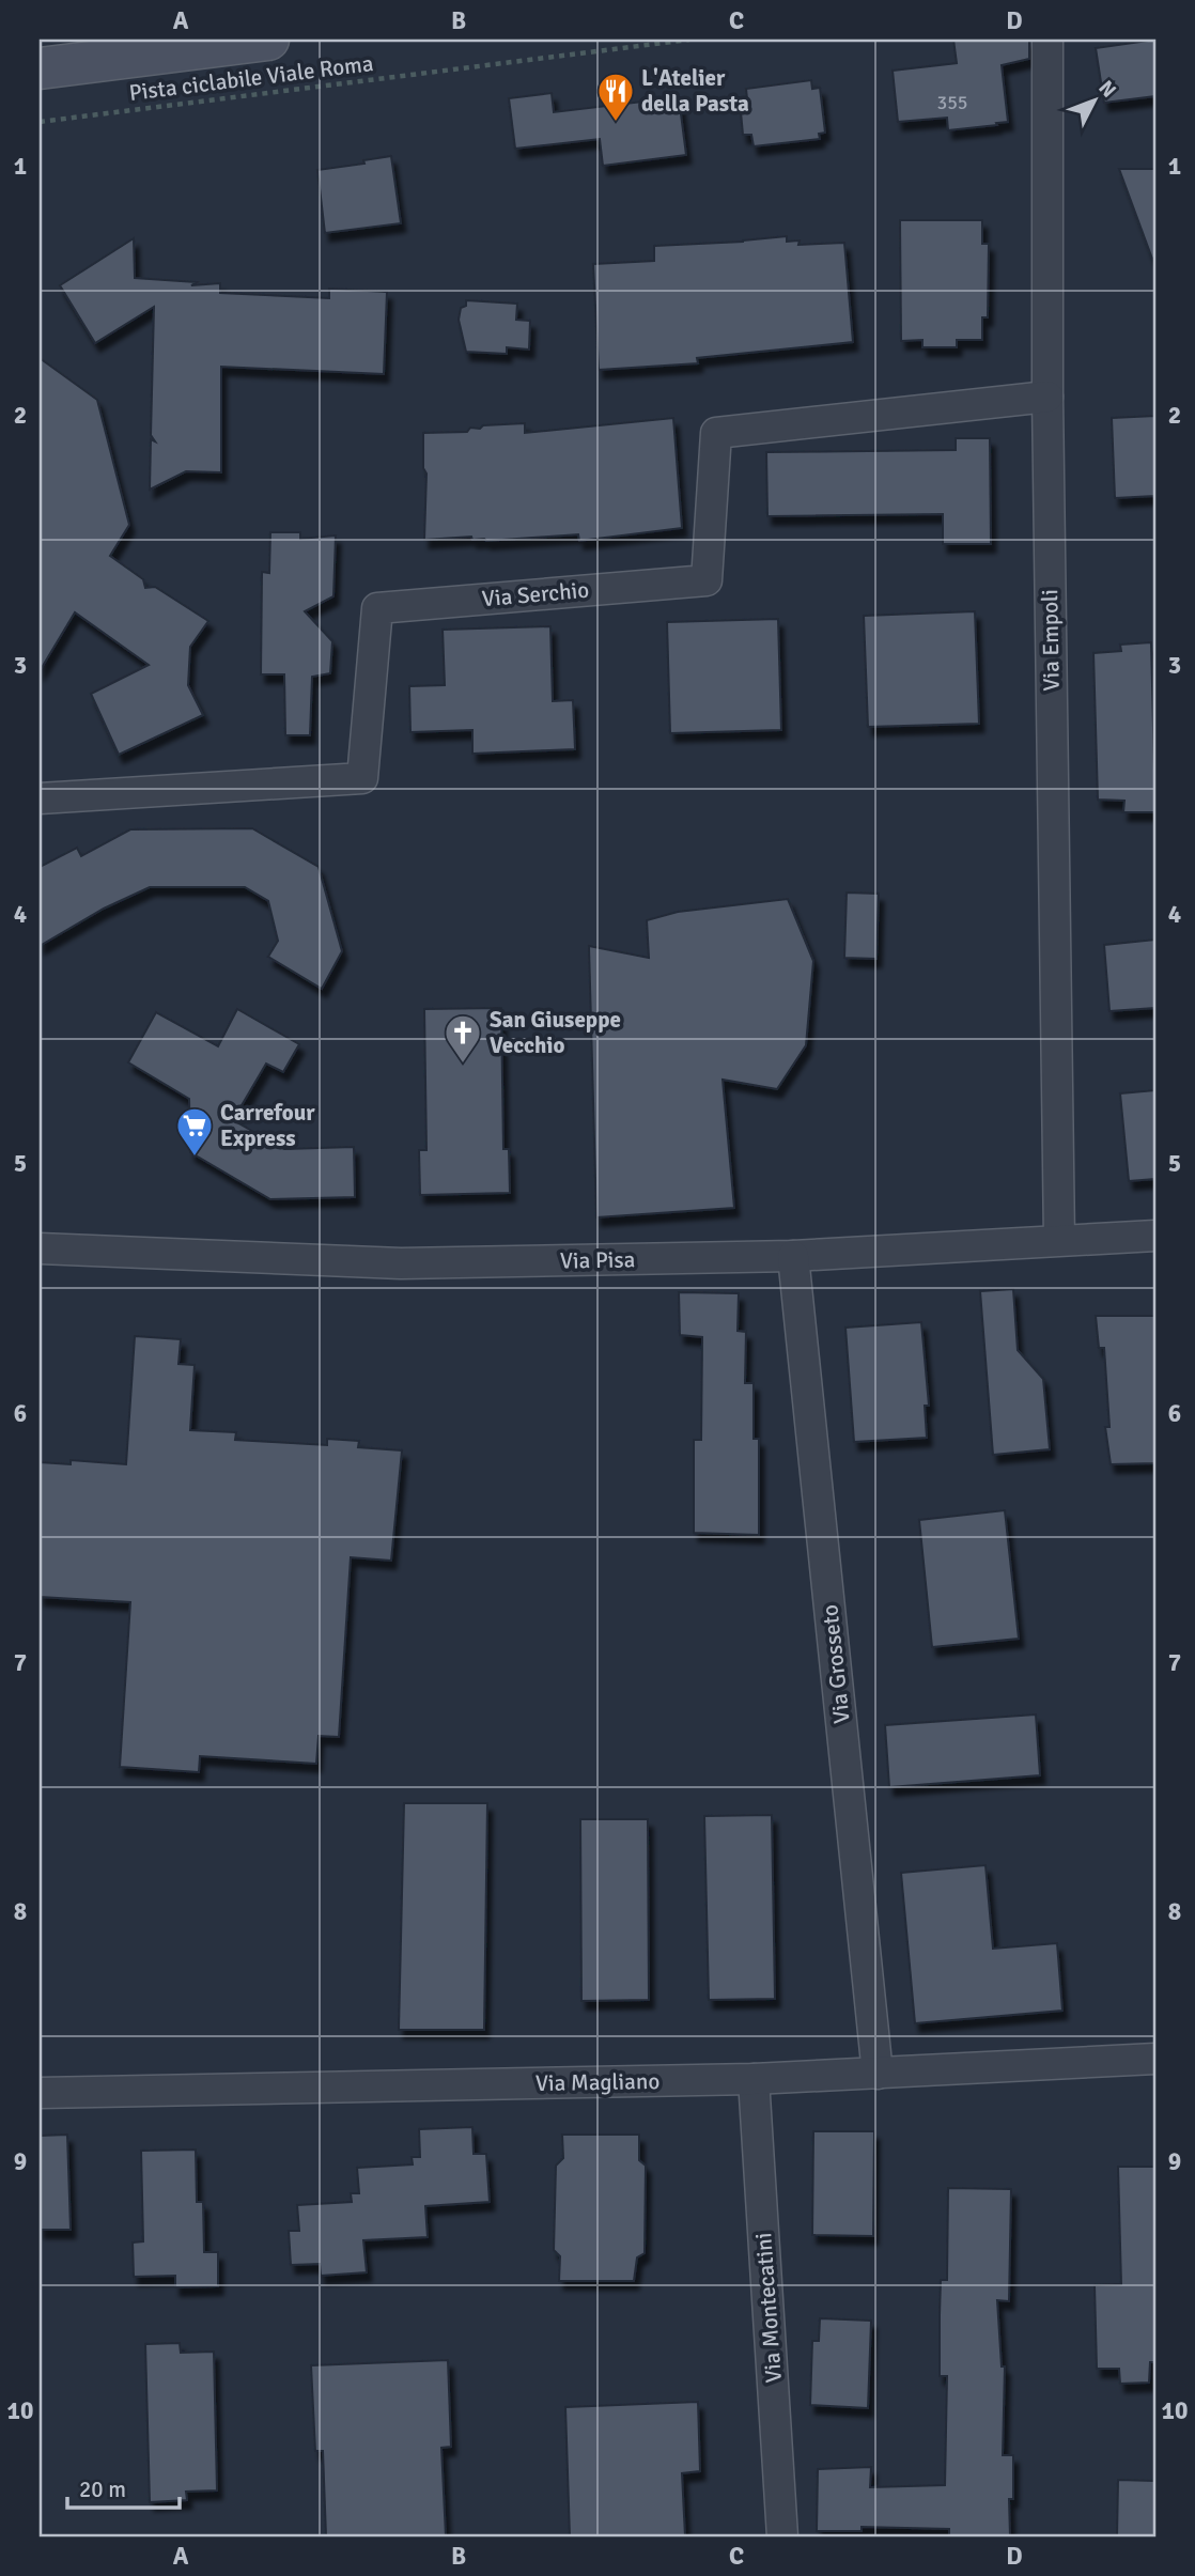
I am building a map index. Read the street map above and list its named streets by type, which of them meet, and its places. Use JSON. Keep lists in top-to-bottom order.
{
  "streets": {
    "street": [
      "Via Serchio",
      "Via Empoli",
      "Via Pisa",
      "Via Grosseto",
      "Via Magliano",
      "Via Montecatini"
    ],
    "path": ["Pista ciclabile Viale Roma"]
  },
  "crossings": [
    ["Via Serchio", "Via Empoli"],
    ["Via Empoli", "Via Pisa"],
    ["Via Pisa", "Via Grosseto"],
    ["Via Grosseto", "Via Magliano"],
    ["Via Magliano", "Via Montecatini"]
  ],
  "places": {
    "restaurant": ["L'Atelier della Pasta"],
    "church": ["San Giuseppe Vecchio"],
    "supermarket": ["Carrefour Express"]
  },
  "house_numbers": ["355"],
  "scale_bar": "20 m",
  "north": "top right",
  "grid": {
    "columns": [
      "A",
      "B",
      "C",
      "D"
    ],
    "rows": [
      "1",
      "2",
      "3",
      "4",
      "5",
      "6",
      "7",
      "8",
      "9",
      "10"
    ]
  }
}
